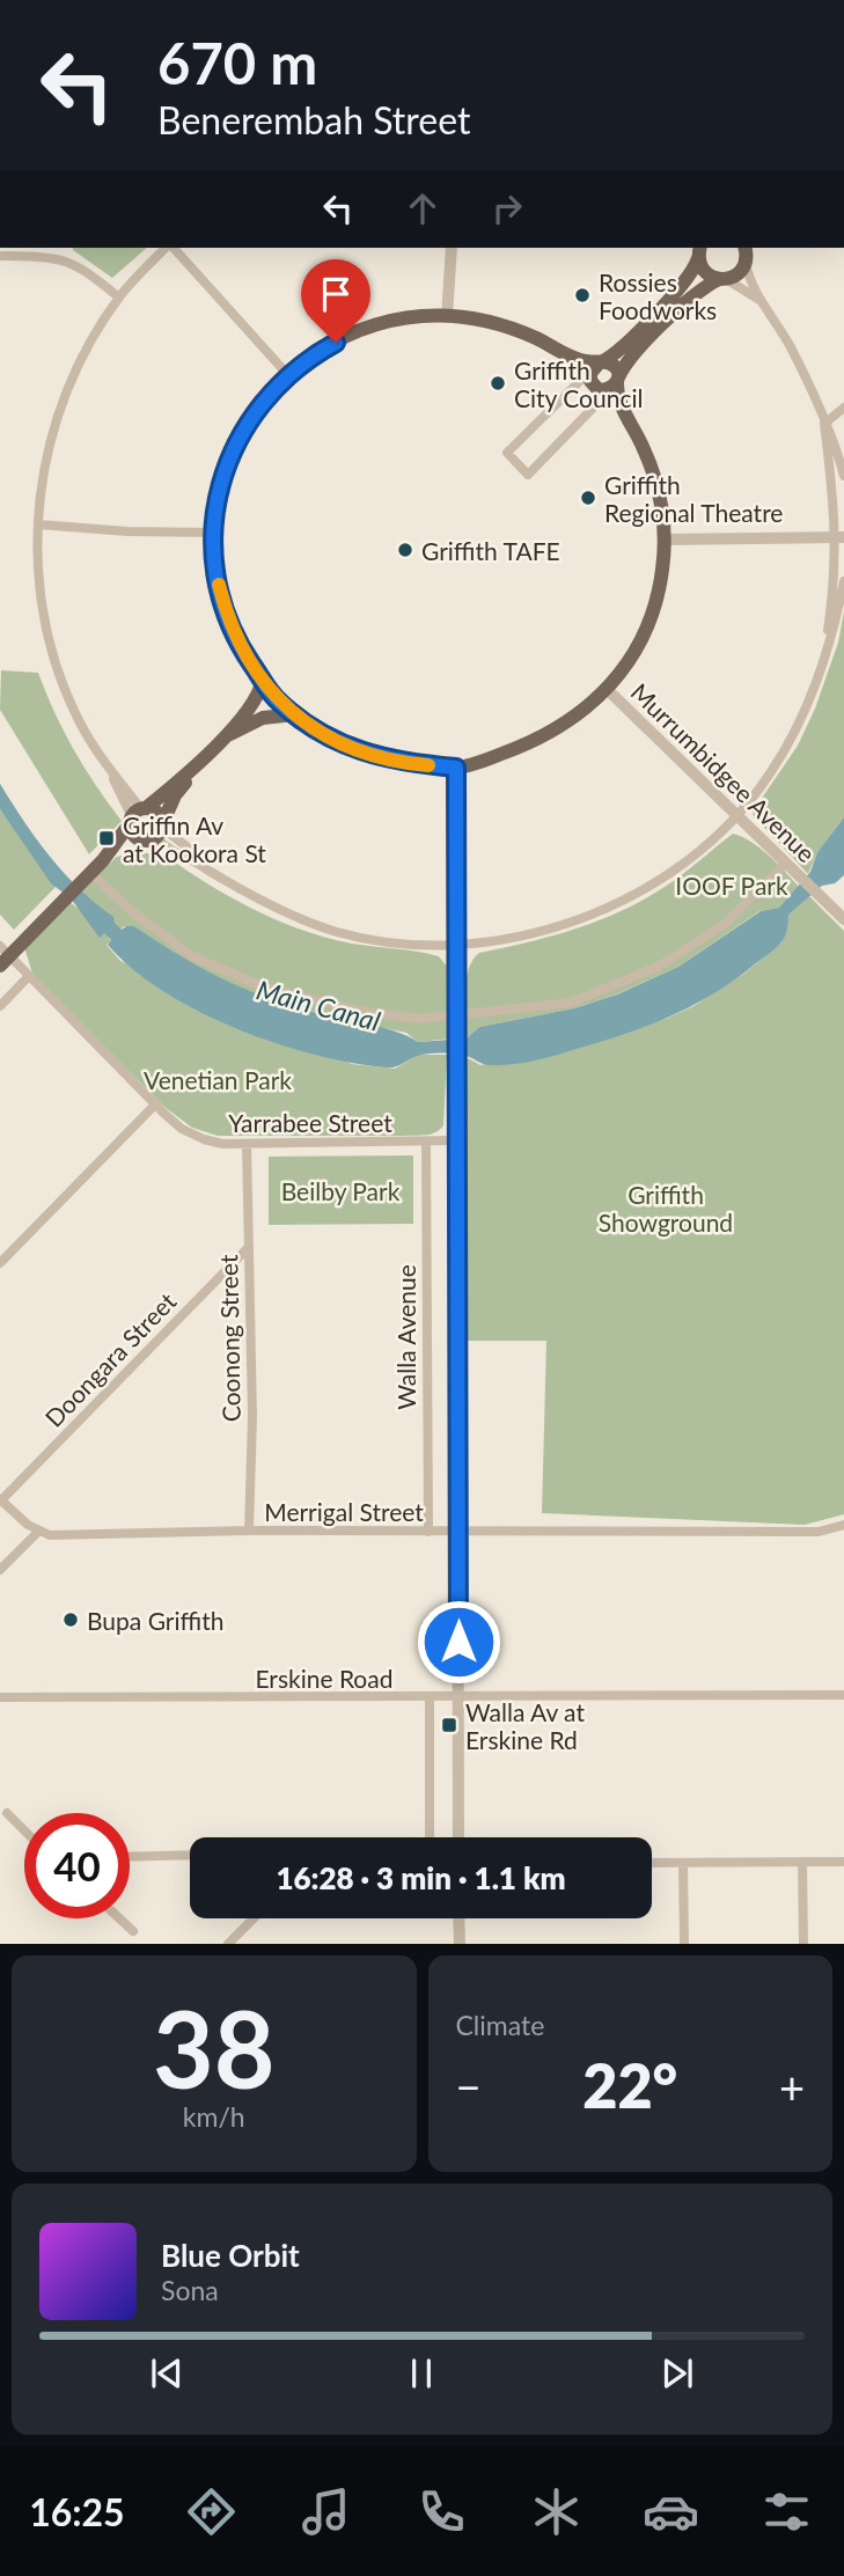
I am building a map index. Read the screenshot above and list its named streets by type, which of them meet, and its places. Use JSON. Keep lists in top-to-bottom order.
{
  "streets": {
    "street": [
      "Murrumbidgee Avenue",
      "Yarrabee Street",
      "Walla Avenue",
      "Coonong Street",
      "Doongara Street",
      "Merrigal Street",
      "Erskine Road"
    ]
  },
  "crossings": [
    ["Yarrabee Street", "Walla Avenue"],
    ["Yarrabee Street", "Coonong Street"],
    ["Walla Avenue", "Merrigal Street"],
    ["Coonong Street", "Doongara Street"],
    ["Coonong Street", "Merrigal Street"]
  ],
  "water": ["Main Canal"],
  "parks": [
    "IOOF Park",
    "Venetian Park",
    "Beilby Park",
    "Griffith Showground"
  ],
  "places": {
    "other": [
      "Rossies Foodworks",
      "Griffith City Council",
      "Griffith Regional Theatre",
      "Griffith TAFE",
      "Bupa Griffith"
    ],
    "transit": ["Griffin Av at Kookora St", "Walla Av at Erskine Rd"]
  },
  "page": {
    "turn": ["670 m", "Benerembah Street"],
    "limit": "40",
    "trip": "16:28 · 3 min · 1.1 km",
    "tile": [
      ["38", "km/h"],
      "Climate"
    ],
    "heat": ["−", "22°", "+"],
    "song": ["Blue Orbit", "Sona"],
    "tabs": "16:25"
  }
}
